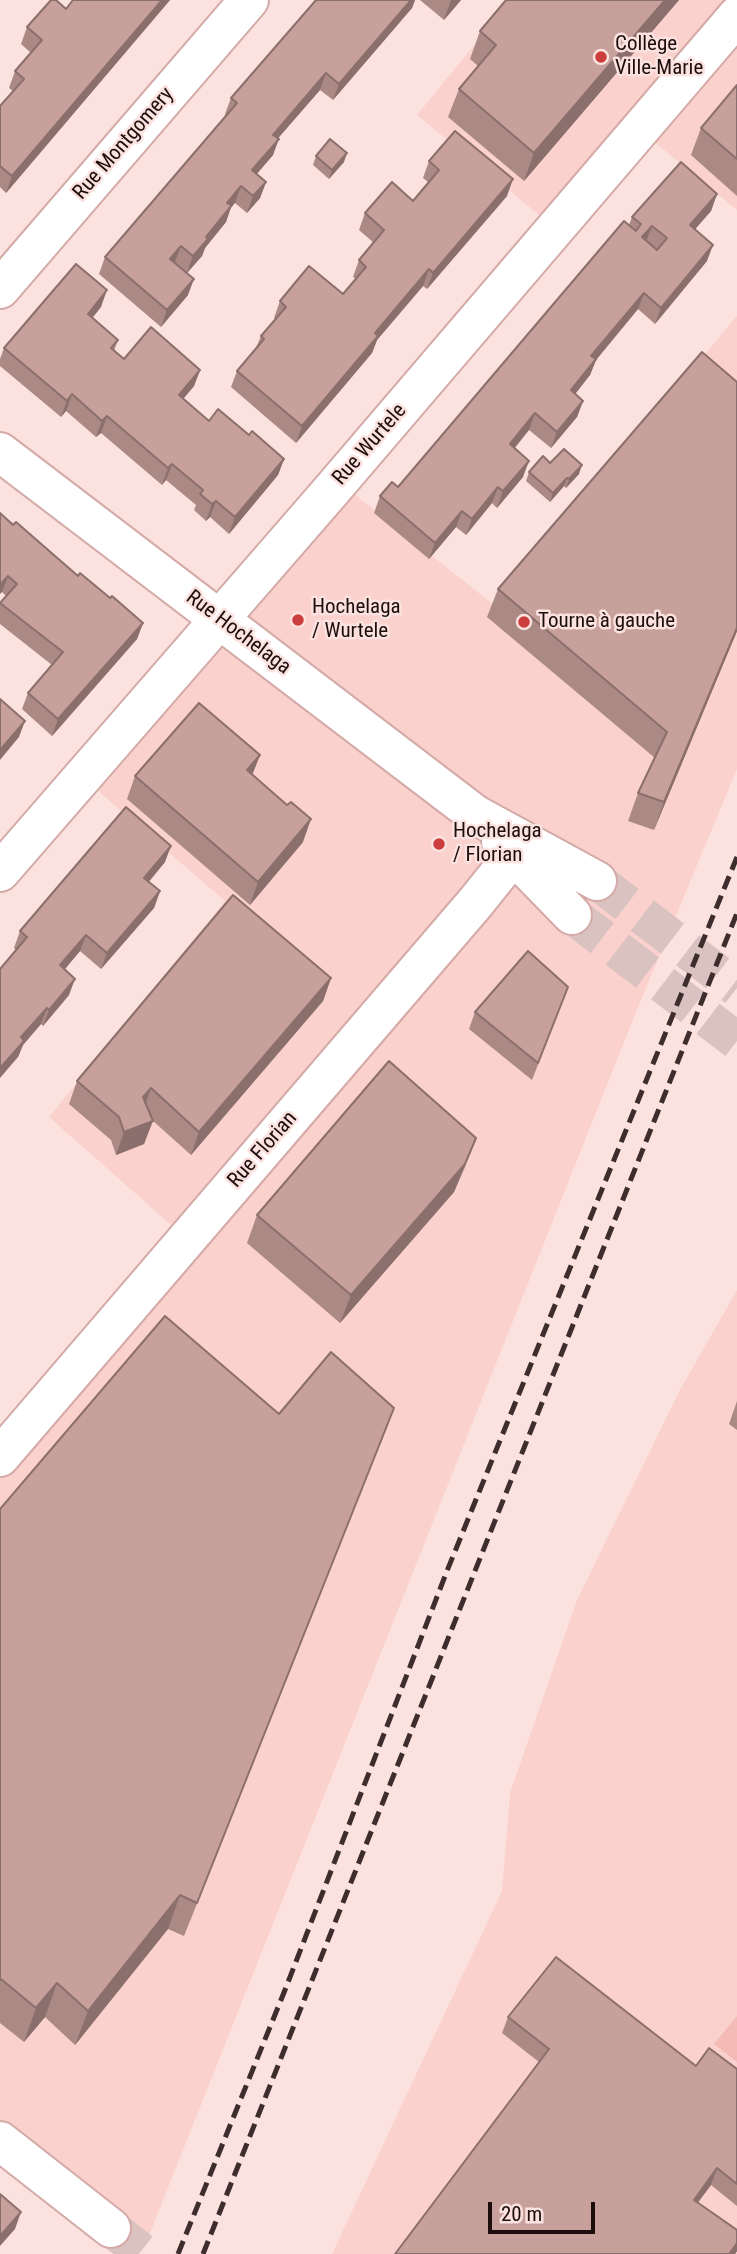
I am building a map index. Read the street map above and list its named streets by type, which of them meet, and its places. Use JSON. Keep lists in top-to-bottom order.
{
  "streets": {
    "street": [
      "Rue Montgomery",
      "Rue Wurtele",
      "Rue Hochelaga",
      "Rue Florian"
    ]
  },
  "crossings": [
    ["Rue Wurtele", "Rue Hochelaga"],
    ["Rue Hochelaga", "Rue Florian"]
  ],
  "places": [
    "Collège Ville-Marie",
    "Hochelaga / Wurtele",
    "Tourne à gauche",
    "Hochelaga / Florian"
  ],
  "scale_bar": "20 m"
}
